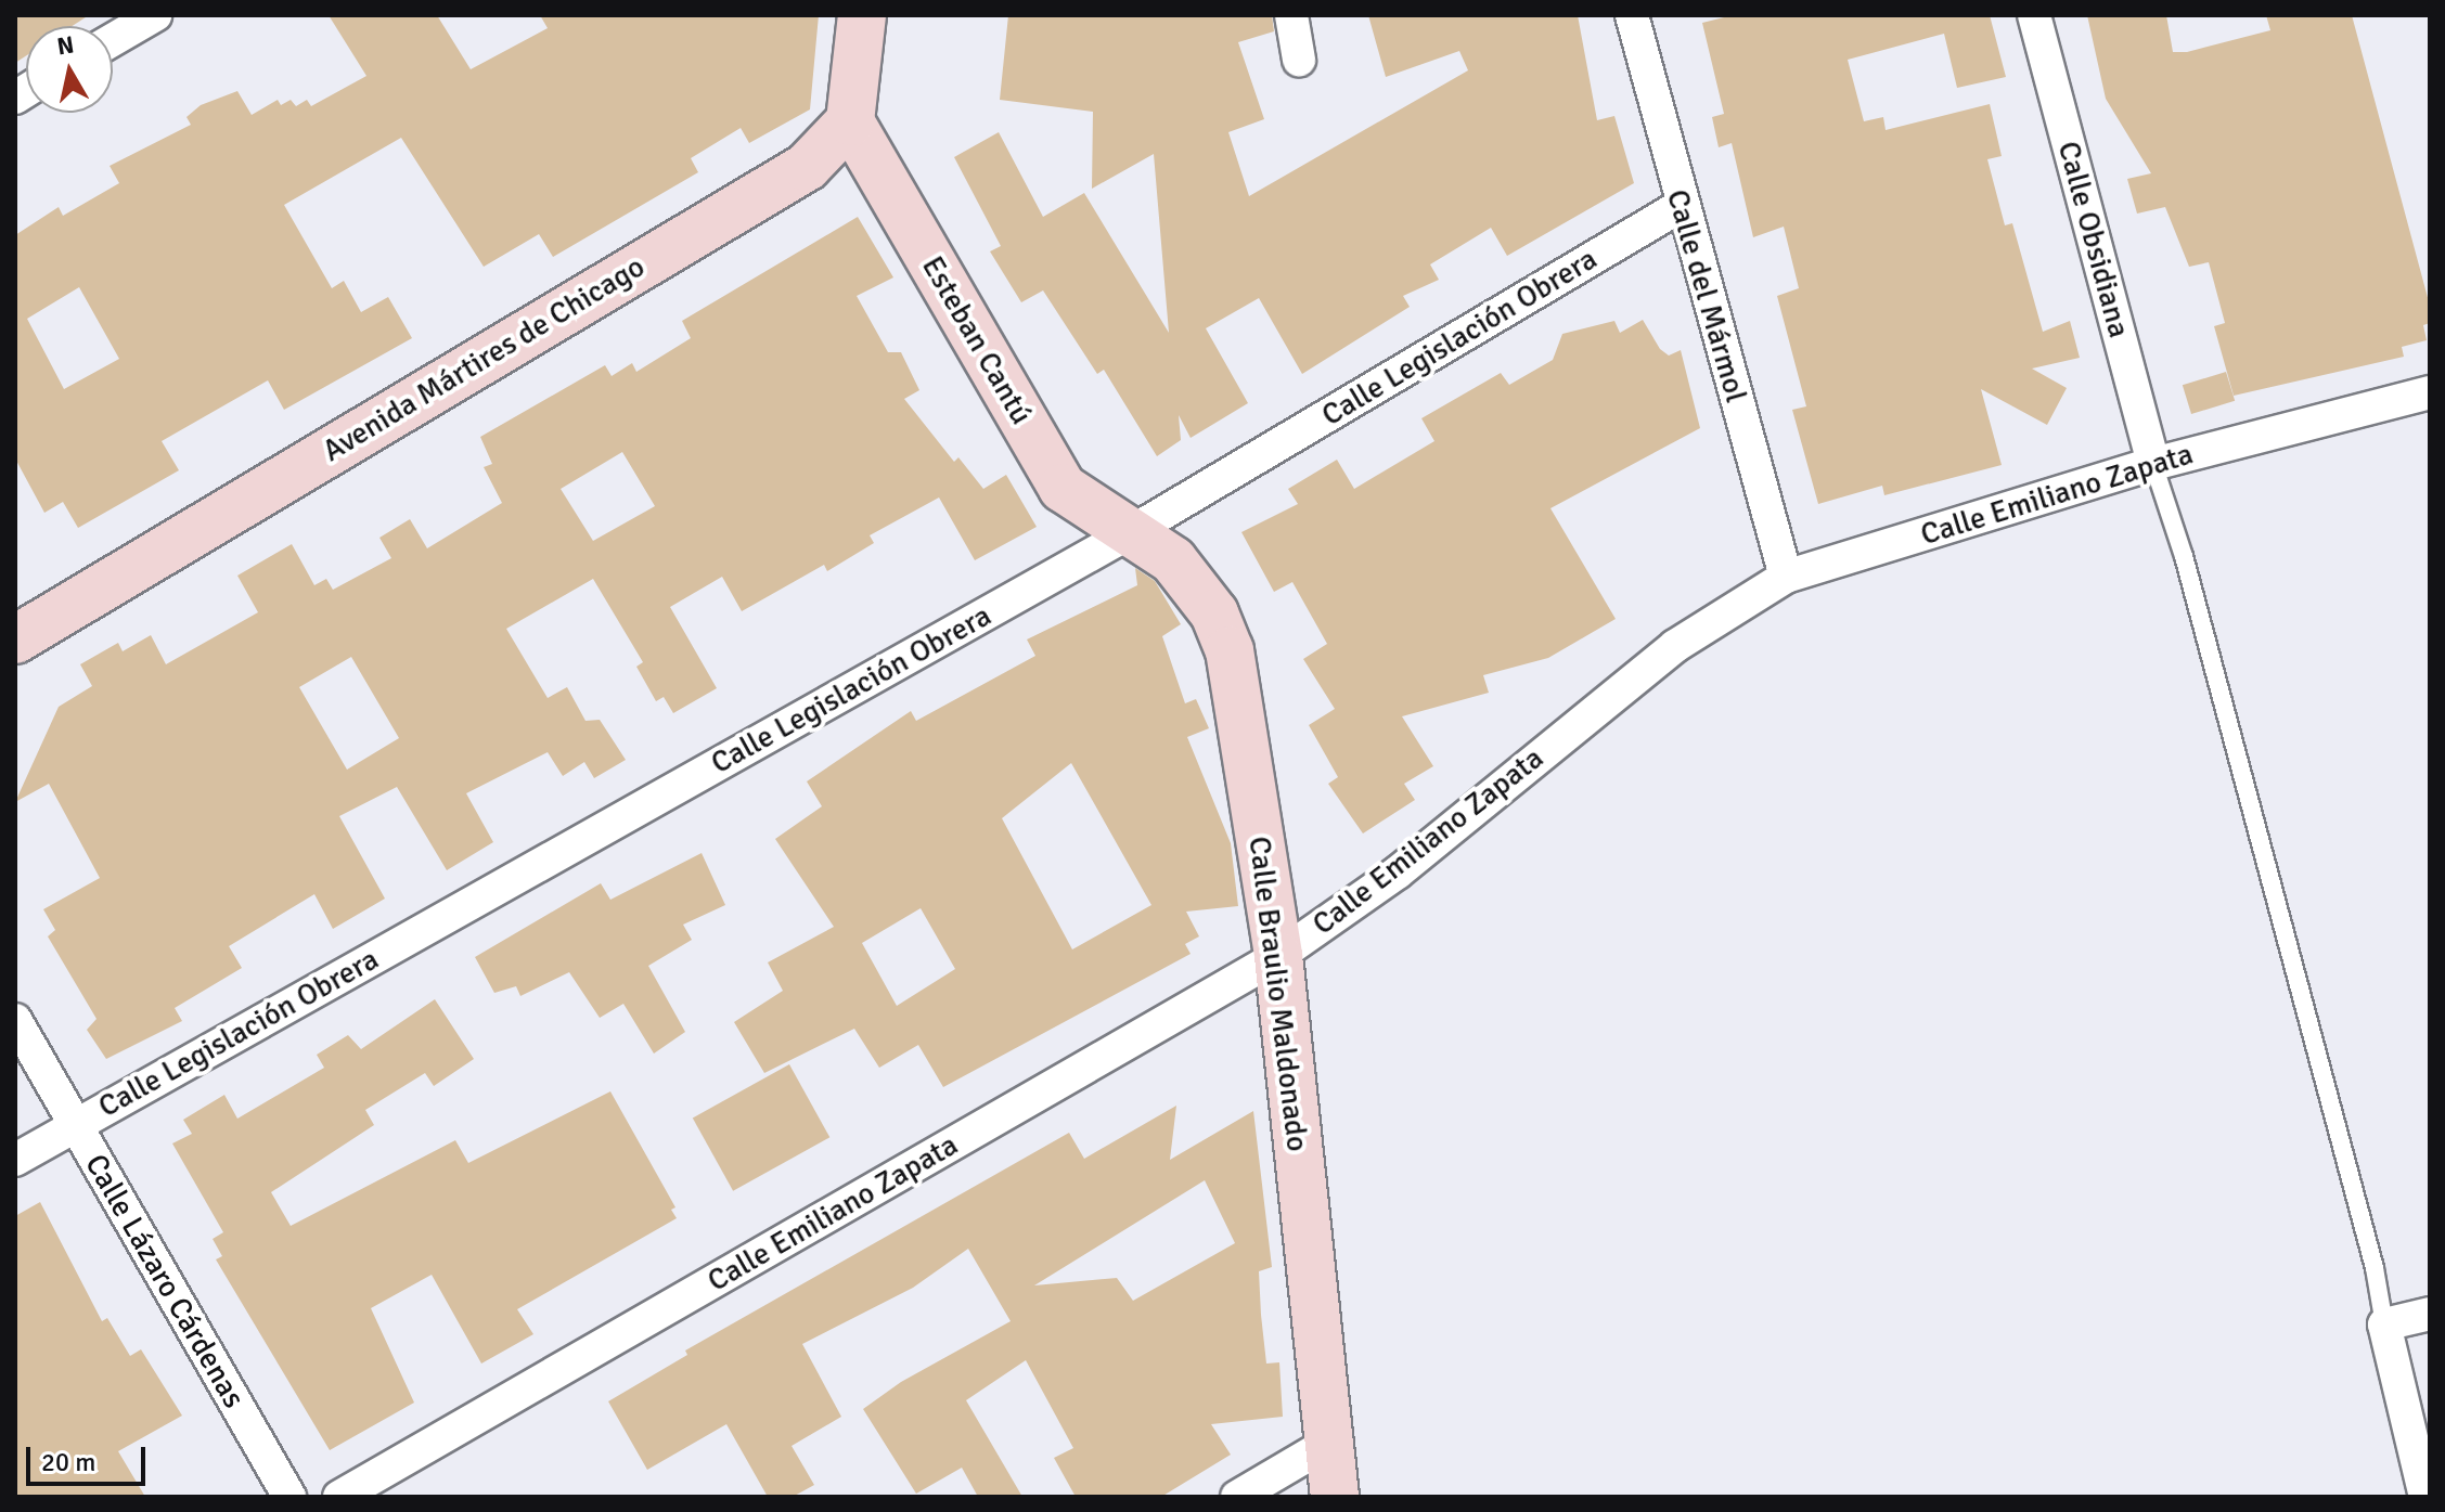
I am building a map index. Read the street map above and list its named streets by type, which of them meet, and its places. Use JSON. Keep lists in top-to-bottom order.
{
  "streets": {
    "street": [
      "Calle Obsidiana",
      "Calle del Mármol",
      "Calle Legislación Obrera",
      "Esteban Cantú",
      "Avenida Mártires de Chicago",
      "Calle Emiliano Zapata",
      "Calle Braulio Maldonado",
      "Calle Lázaro Cárdenas"
    ]
  },
  "crossings": [
    ["Calle Obsidiana", "Calle Emiliano Zapata"],
    ["Calle del Mármol", "Calle Legislación Obrera"],
    ["Calle del Mármol", "Calle Emiliano Zapata"],
    ["Calle Legislación Obrera", "Esteban Cantú"],
    ["Calle Legislación Obrera", "Calle Braulio Maldonado"],
    ["Calle Legislación Obrera", "Calle Lázaro Cárdenas"],
    ["Esteban Cantú", "Avenida Mártires de Chicago"],
    ["Esteban Cantú", "Calle Braulio Maldonado"],
    ["Calle Emiliano Zapata", "Calle Braulio Maldonado"]
  ],
  "scale_bar": "20 m",
  "north": "top"
}
